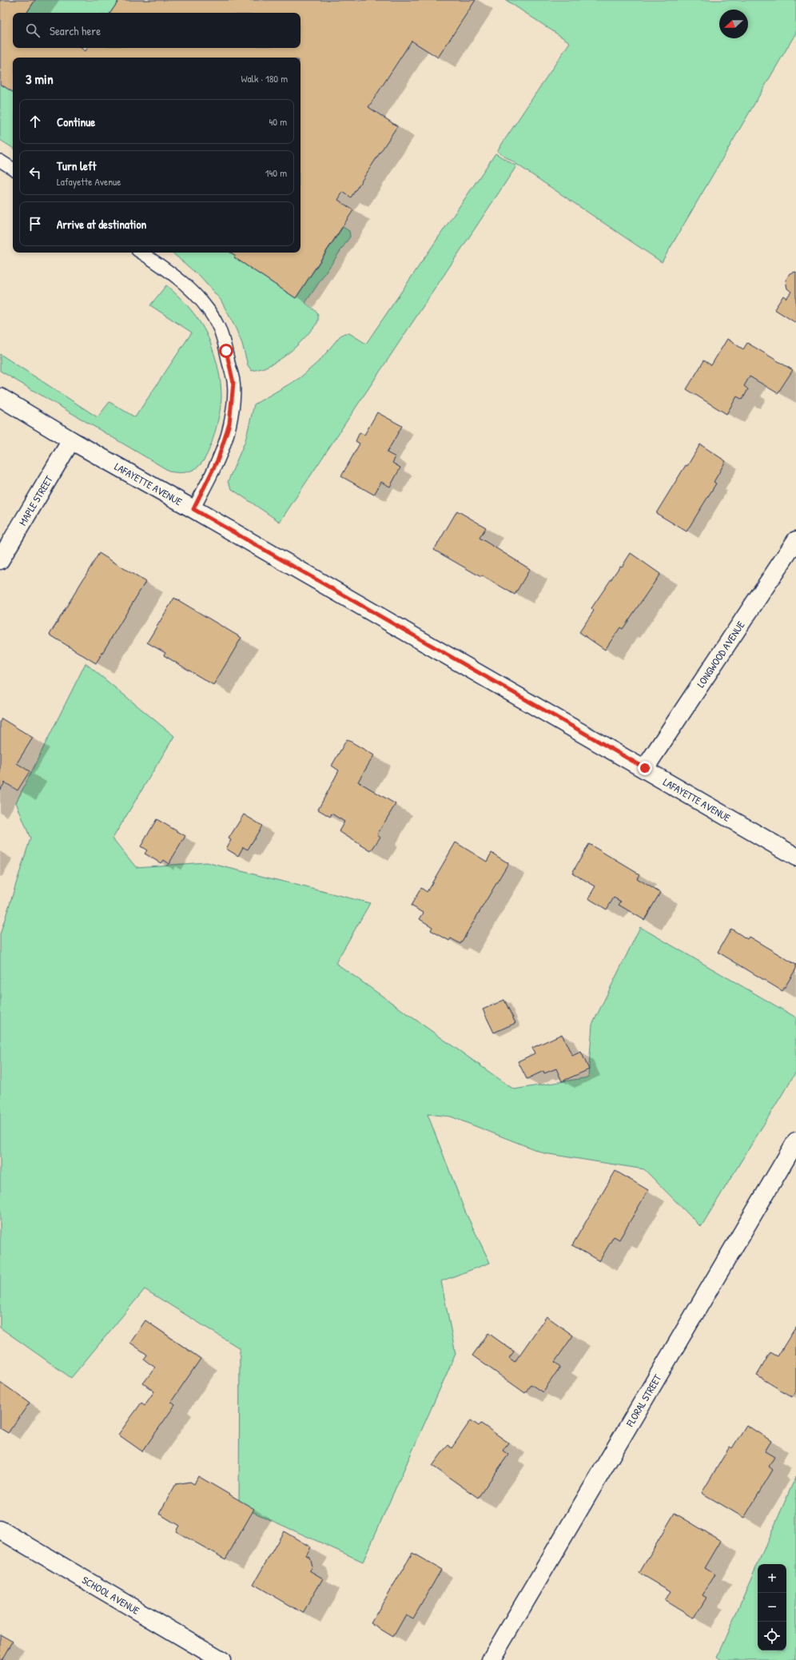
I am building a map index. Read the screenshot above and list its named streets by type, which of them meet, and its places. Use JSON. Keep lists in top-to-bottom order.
{
  "streets": {
    "street": [
      "LAFAYETTE AVENUE",
      "MAPLE STREET",
      "LONGWOOD AVENUE",
      "FLORAL STREET",
      "SCHOOL AVENUE"
    ]
  },
  "crossings": [
    ["LAFAYETTE AVENUE", "MAPLE STREET"],
    ["LAFAYETTE AVENUE", "LONGWOOD AVENUE"]
  ],
  "north": "left",
  "page": {
    "search": "Search here",
    "heading": ["3 min", "Walk · 180 m"],
    "list": [
      ["Continue", "40 m"],
      ["Turn left", "Lafayette Avenue", "140 m"],
      "Arrive at destination"
    ],
    "map_buttons": ["+", "−"]
  }
}
